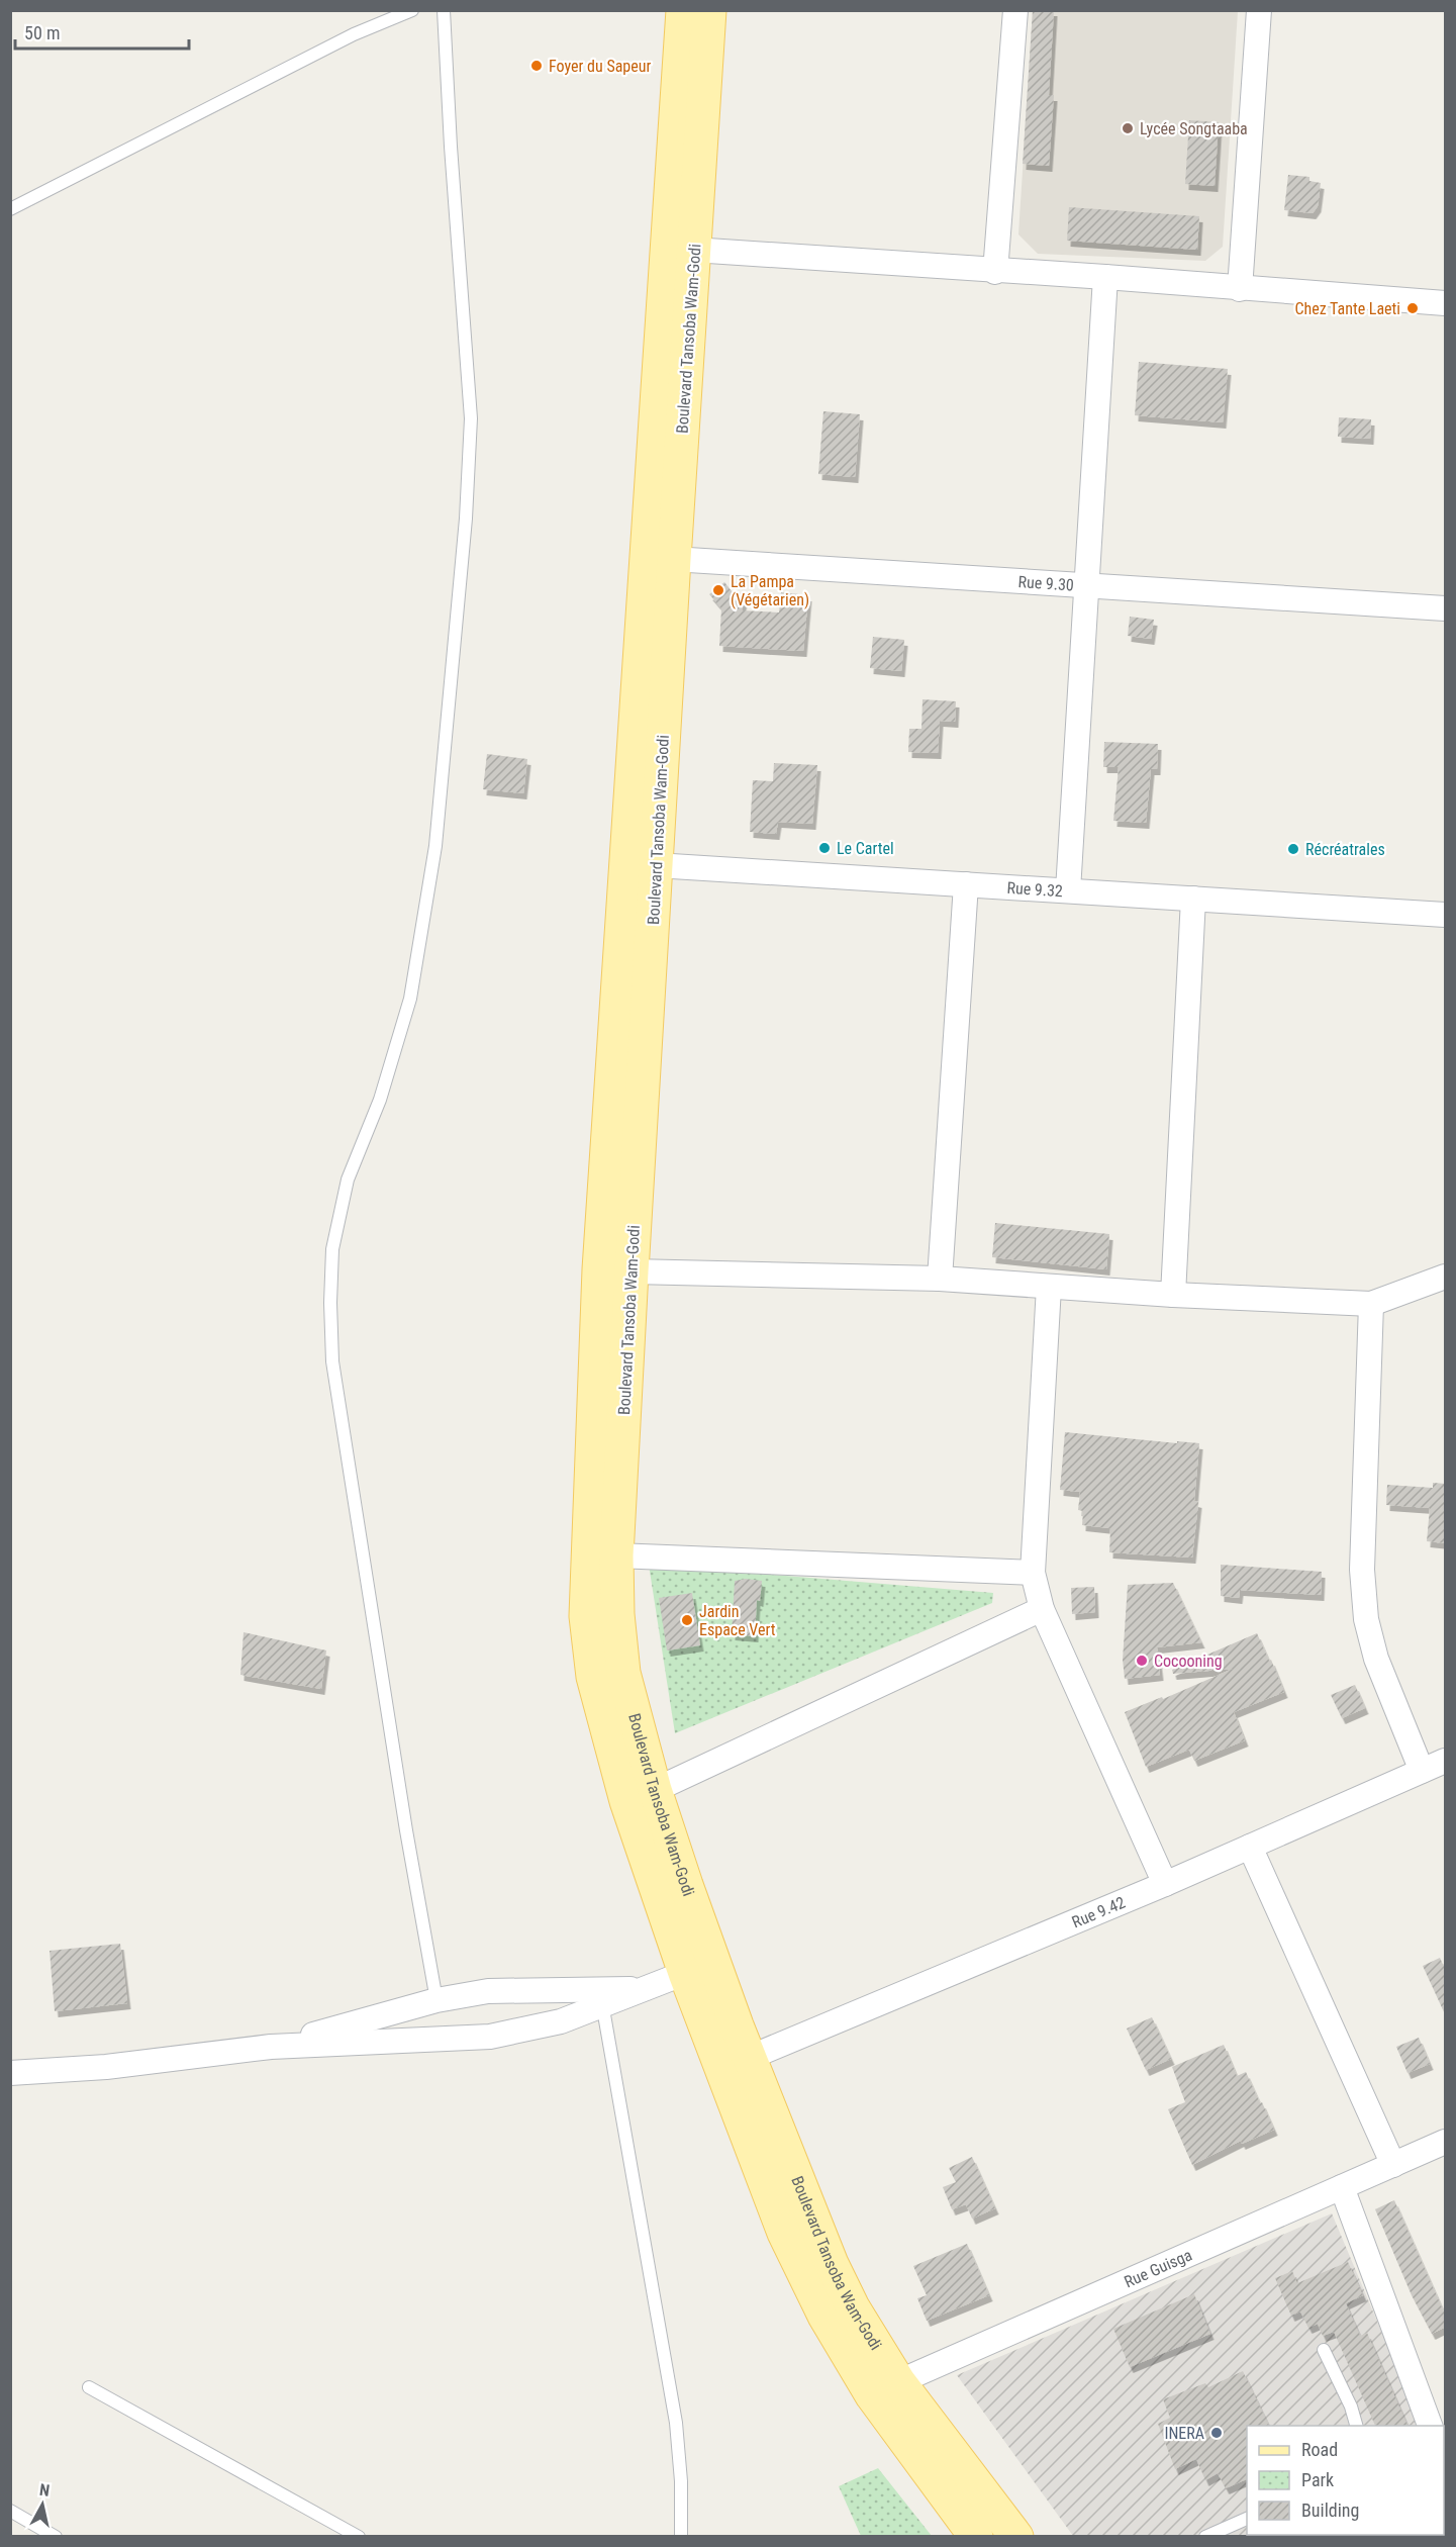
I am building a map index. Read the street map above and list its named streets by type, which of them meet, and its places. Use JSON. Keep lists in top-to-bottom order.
{
  "streets": {
    "main road": ["Boulevard Tansoba Wam-Godi"],
    "street": [
      "Rue 9.30",
      "Rue 9.32",
      "Rue 9.42",
      "Rue Guisga"
    ]
  },
  "crossings": [
    ["Boulevard Tansoba Wam-Godi", "Rue 9.30"],
    ["Boulevard Tansoba Wam-Godi", "Rue 9.32"],
    ["Boulevard Tansoba Wam-Godi", "Rue 9.42"],
    ["Boulevard Tansoba Wam-Godi", "Rue Guisga"]
  ],
  "places": [
    "Foyer du Sapeur",
    "Lycée Songtaaba",
    "Chez Tante Laeti",
    "La Pampa (Végétarien)",
    "Le Cartel",
    "Récréatrales",
    "Jardin Espace Vert",
    "Cocooning",
    "INERA"
  ],
  "legend": ["Road", "Park", "Building"],
  "scale_bar": "50 m",
  "north": "top"
}
